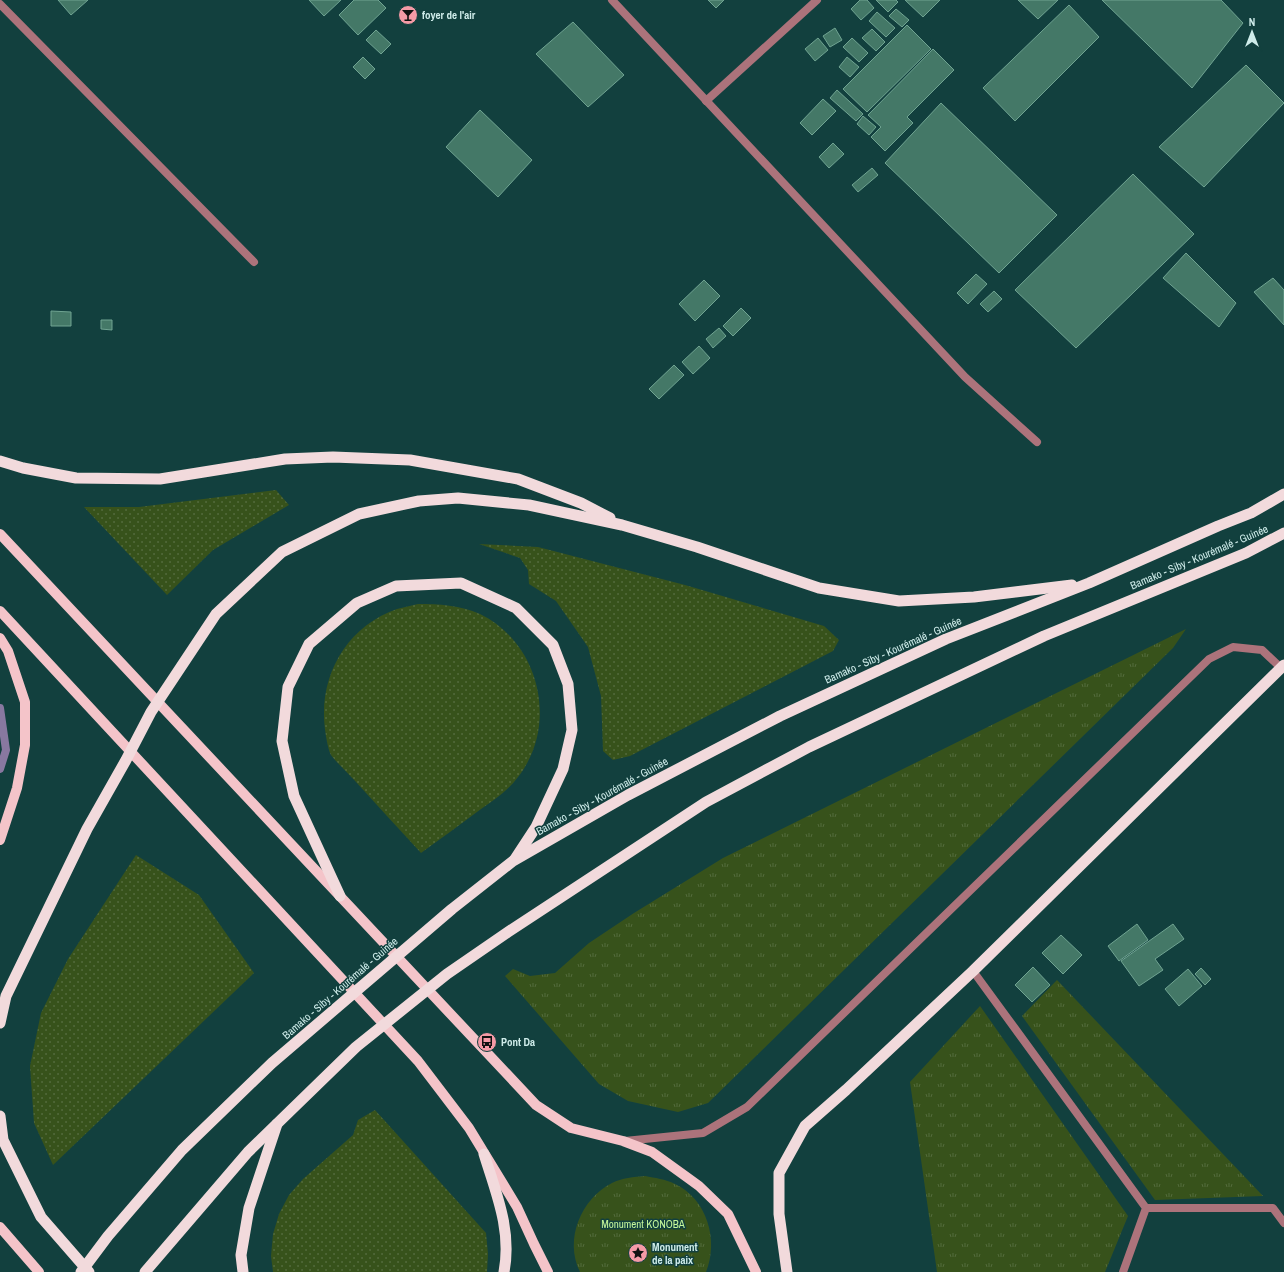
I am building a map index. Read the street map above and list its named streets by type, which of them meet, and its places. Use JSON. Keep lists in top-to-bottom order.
{
  "streets": {
    "highway": ["Bamako - Siby - Kourémalé - Guinée"]
  },
  "parks": ["Monument KONOBA"],
  "places": {
    "bar": ["foyer de l'air"],
    "bus stop": ["Pont Da"],
    "place": ["Monument de la paix"]
  },
  "north": "top"
}
